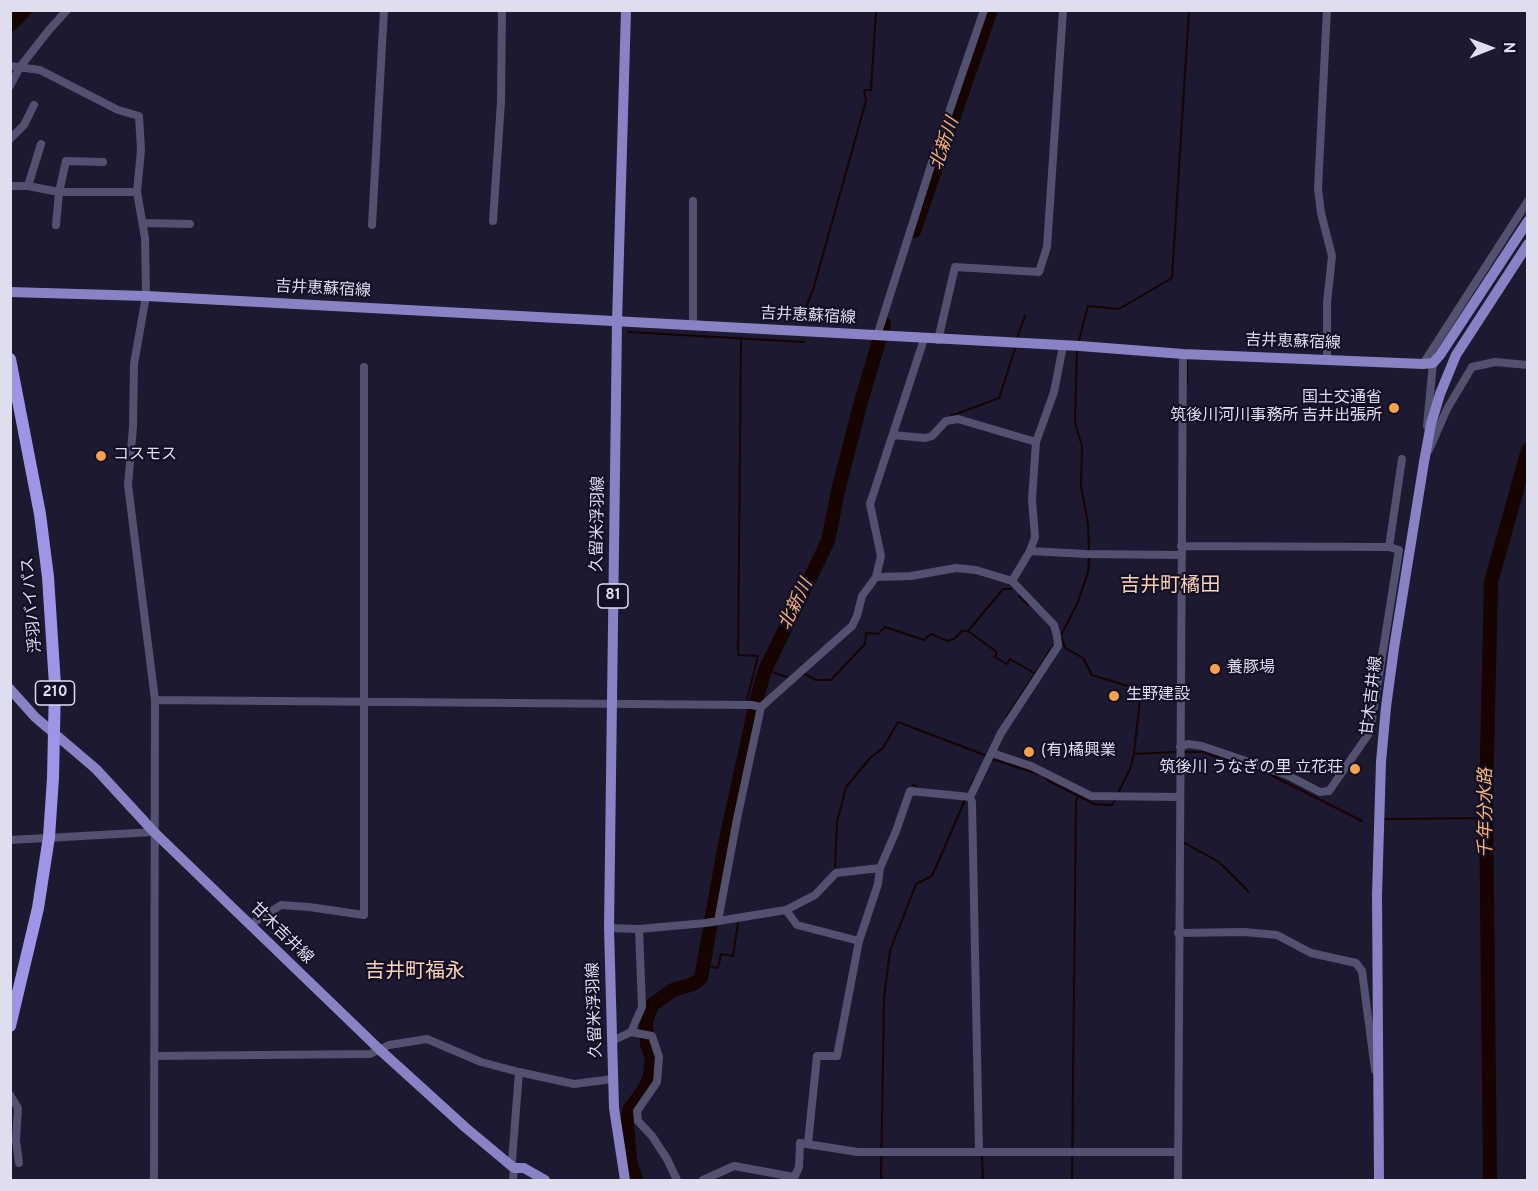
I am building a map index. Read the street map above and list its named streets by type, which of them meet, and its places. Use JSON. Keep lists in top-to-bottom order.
{
  "streets": {
    "highway": ["浮羽バイパス", "210"],
    "main road": [
      "吉井恵蘇宿線",
      "久留米浮羽線",
      "81",
      "甘木吉井線"
    ]
  },
  "crossings": [
    ["吉井恵蘇宿線", "久留米浮羽線"],
    ["浮羽バイパス", "甘木吉井線"]
  ],
  "districts": ["吉井町橘田", "吉井町福永"],
  "water": ["北新川", "千年分水路"],
  "places": [
    "国土交通省 筑後川河川事務所 吉井出張所",
    "コスモス",
    "養豚場",
    "生野建設",
    "(有)橘興業",
    "筑後川 うなぎの里 立花荘"
  ],
  "north": "right"
}
